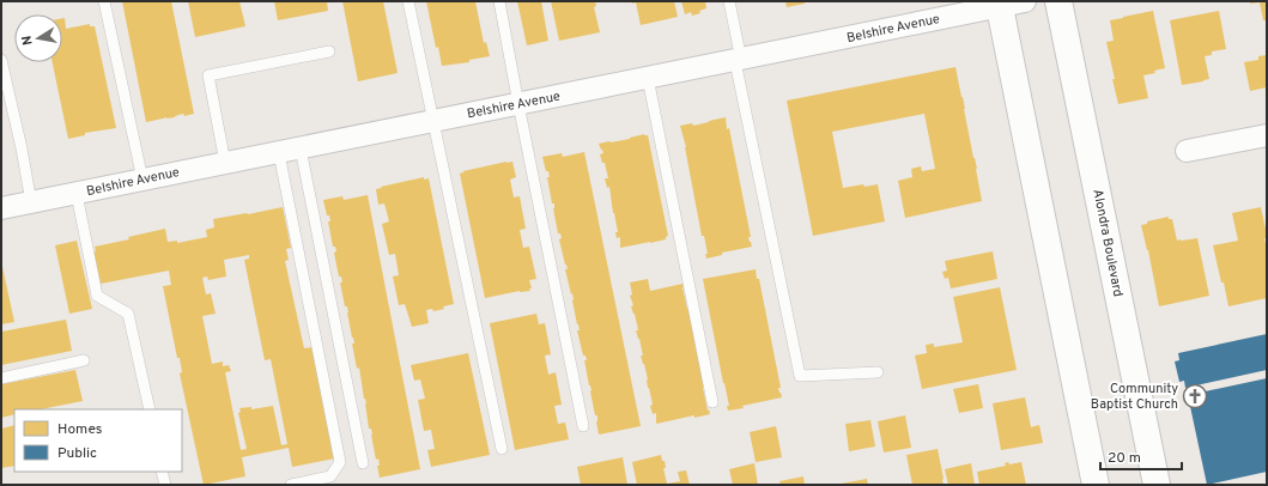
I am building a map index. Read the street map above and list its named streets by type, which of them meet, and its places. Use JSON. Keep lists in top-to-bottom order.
{
  "streets": {
    "main road": ["Alondra Boulevard"],
    "street": ["Belshire Avenue"]
  },
  "places": {
    "church": ["Community Baptist Church"]
  },
  "legend": ["Homes", "Public"],
  "scale_bar": "20 m",
  "north": "left"
}
